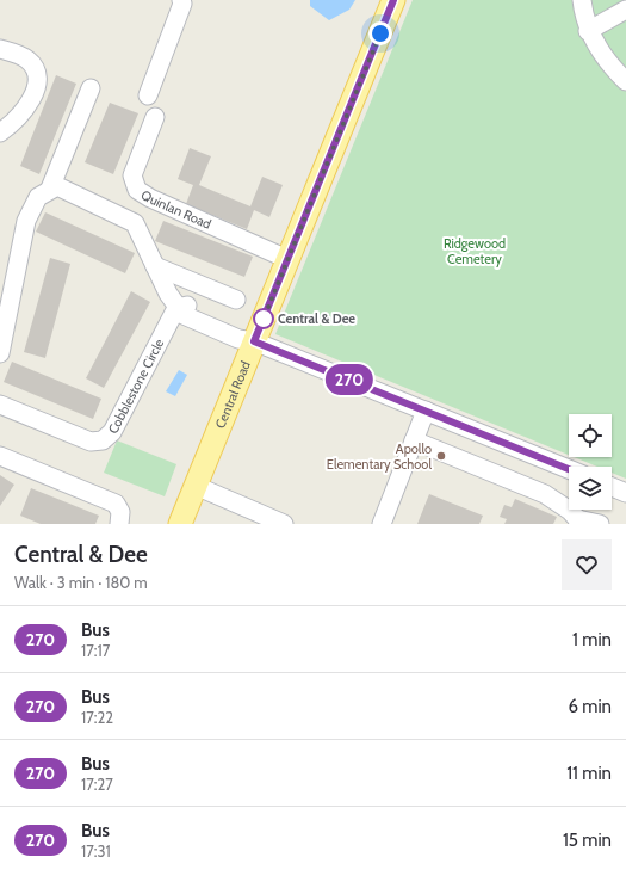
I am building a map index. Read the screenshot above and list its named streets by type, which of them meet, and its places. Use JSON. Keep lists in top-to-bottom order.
{
  "streets": {
    "main road": ["Central Road"],
    "street": ["Quinlan Road", "Cobblestone Circle"]
  },
  "crossings": [
    ["Quinlan Road", "Central Road"]
  ],
  "parks": ["Ridgewood Cemetery"],
  "places": ["Central & Dee", "Apollo Elementary School"],
  "lines": ["bus line 270"],
  "page": {
    "on_map": "270",
    "heading": ["Central & Dee", "Walk · 3 min · 180 m"],
    "list": [
      {
        "mark": "270",
        "name": "Bus",
        "note": "17:17",
        "value": "1 min"
      },
      {
        "mark": "270",
        "name": "Bus",
        "note": "17:22",
        "value": "6 min"
      },
      {
        "mark": "270",
        "name": "Bus",
        "note": "17:27",
        "value": "11 min"
      },
      {
        "mark": "270",
        "name": "Bus",
        "note": "17:31",
        "value": "15 min"
      }
    ]
  }
}
